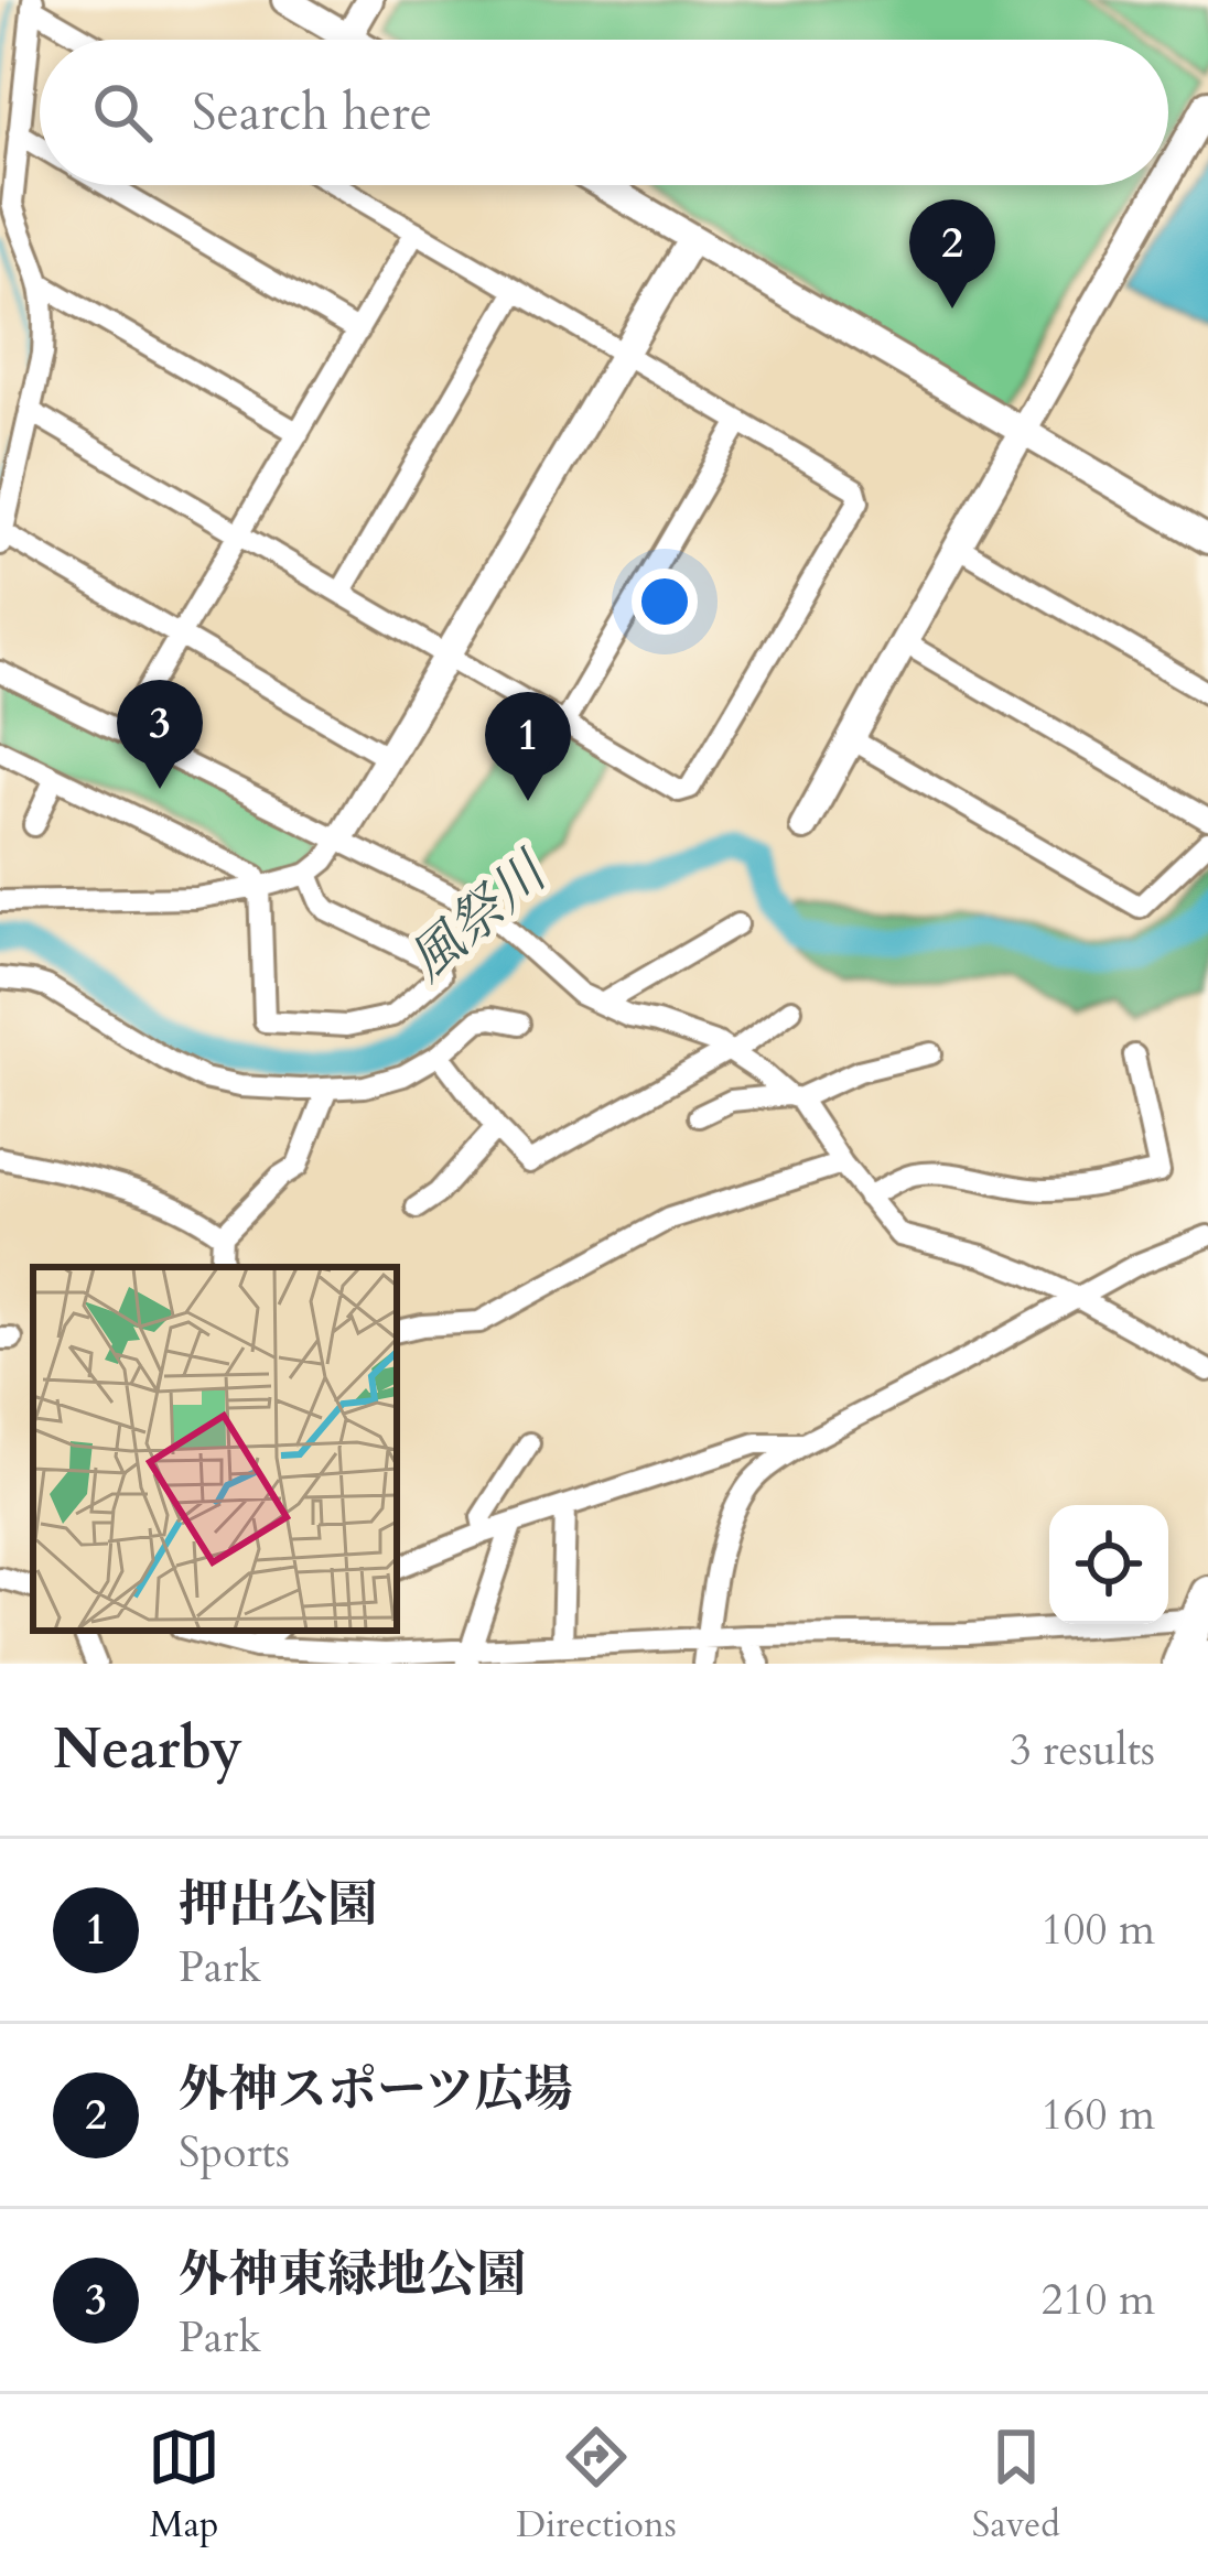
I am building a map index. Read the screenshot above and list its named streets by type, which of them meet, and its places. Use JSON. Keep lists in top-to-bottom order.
{
  "water": ["風祭川"],
  "page": {
    "search": "Search here",
    "pins": ["2", "3", "1"],
    "heading": ["Nearby", "3 results"],
    "list": [
      {
        "mark": "1",
        "name": "押出公園",
        "note": "Park",
        "value": "100 m"
      },
      {
        "mark": "2",
        "name": "外神スポーツ広場",
        "note": "Sports",
        "value": "160 m"
      },
      {
        "mark": "3",
        "name": "外神東緑地公園",
        "note": "Park",
        "value": "210 m"
      }
    ],
    "nav": ["Map", "Directions", "Saved"]
  }
}
